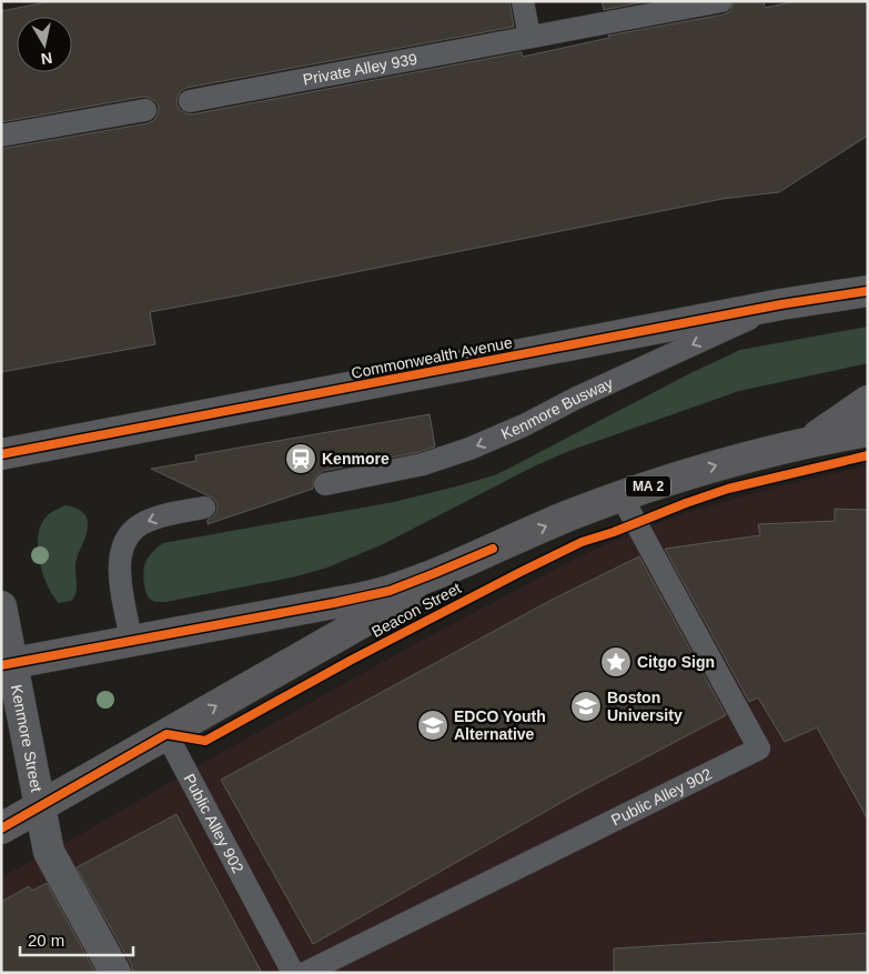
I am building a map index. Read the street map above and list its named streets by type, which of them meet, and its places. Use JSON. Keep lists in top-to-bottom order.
{
  "streets": {
    "main road": ["Commonwealth Avenue", "MA 2", "Beacon Street"],
    "street": ["Kenmore Street"],
    "lane": ["Private Alley 939", "Kenmore Busway", "Public Alley 902"]
  },
  "crossings": [
    ["Commonwealth Avenue", "Kenmore Busway"],
    ["MA 2", "Beacon Street"],
    ["MA 2", "Kenmore Street"],
    ["MA 2", "Public Alley 902"],
    ["Beacon Street", "Kenmore Street"],
    ["Beacon Street", "Public Alley 902"]
  ],
  "one_way": ["Kenmore Busway"],
  "places": {
    "station": ["Kenmore"],
    "place": ["Citgo Sign"],
    "school or university": ["Boston University", "EDCO Youth Alternative"]
  },
  "scale_bar": "20 m",
  "north": "bottom"
}
